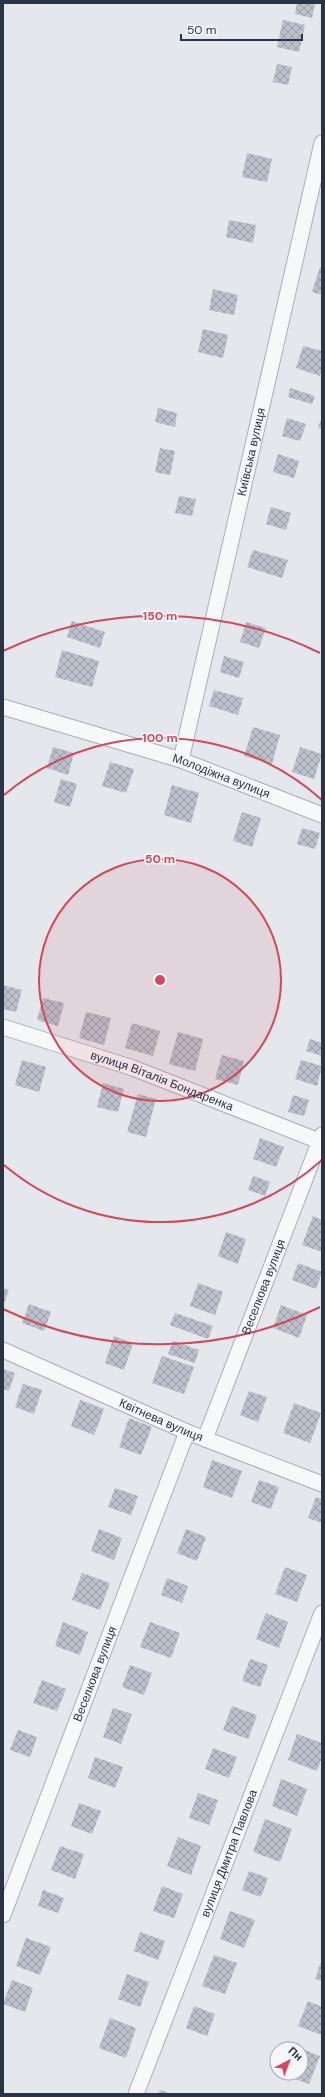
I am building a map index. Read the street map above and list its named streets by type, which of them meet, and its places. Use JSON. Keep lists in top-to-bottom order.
{
  "streets": {
    "street": [
      "Київська вулиця",
      "Молодіжна вулиця",
      "вулиця Віталія Бондаренка",
      "Веселкова вулиця",
      "Квітнева вулиця",
      "вулиця Дмитра Павлова"
    ]
  },
  "crossings": [
    ["Київська вулиця", "Молодіжна вулиця"],
    ["вулиця Віталія Бондаренка", "Веселкова вулиця"],
    ["Веселкова вулиця", "Квітнева вулиця"]
  ],
  "scale_bar": "50 m",
  "north": "top right",
  "rings": ["150 m", "100 m", "50 m"]
}
